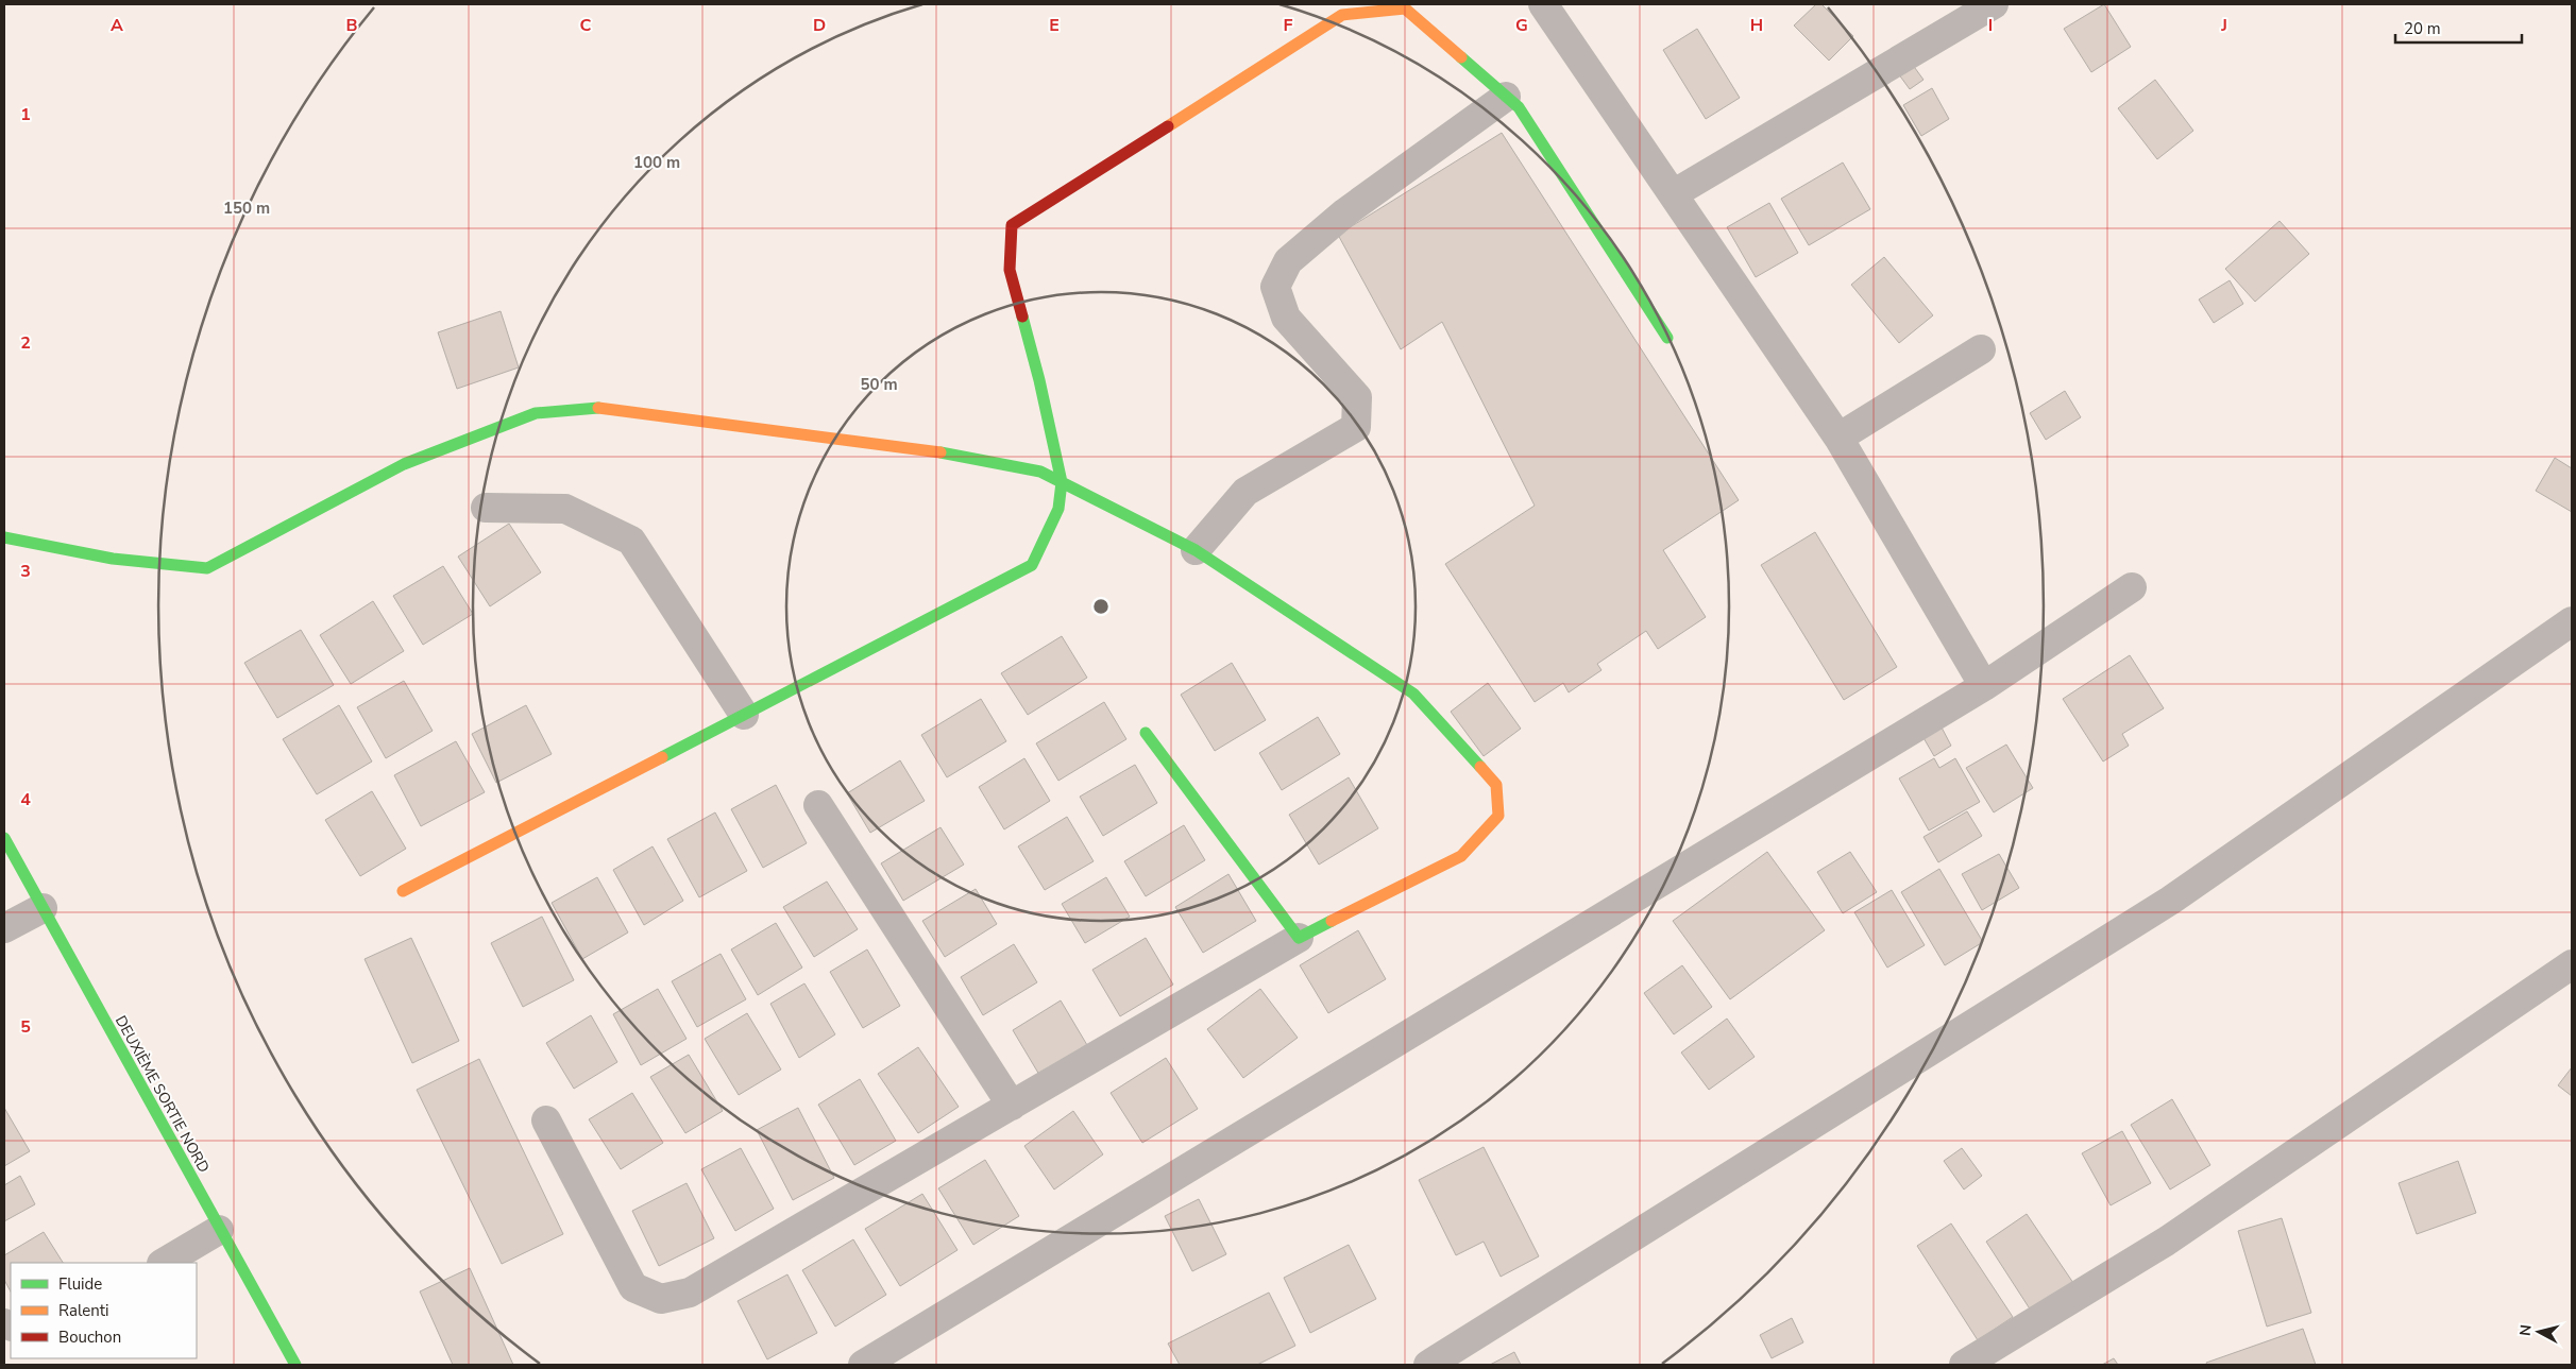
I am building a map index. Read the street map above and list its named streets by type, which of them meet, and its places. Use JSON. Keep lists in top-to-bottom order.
{
  "streets": {
    "street": ["DEUXIÈME SORTIE NORD"]
  },
  "legend": ["Fluide", "Ralenti", "Bouchon"],
  "scale_bar": "20 m",
  "north": "left",
  "grid": {
    "columns": [
      "A",
      "B",
      "C",
      "D",
      "E",
      "F",
      "G",
      "H",
      "I",
      "J"
    ],
    "rows": [
      "1",
      "2",
      "3",
      "4",
      "5"
    ]
  },
  "rings": ["100 m", "150 m", "50 m"]
}
